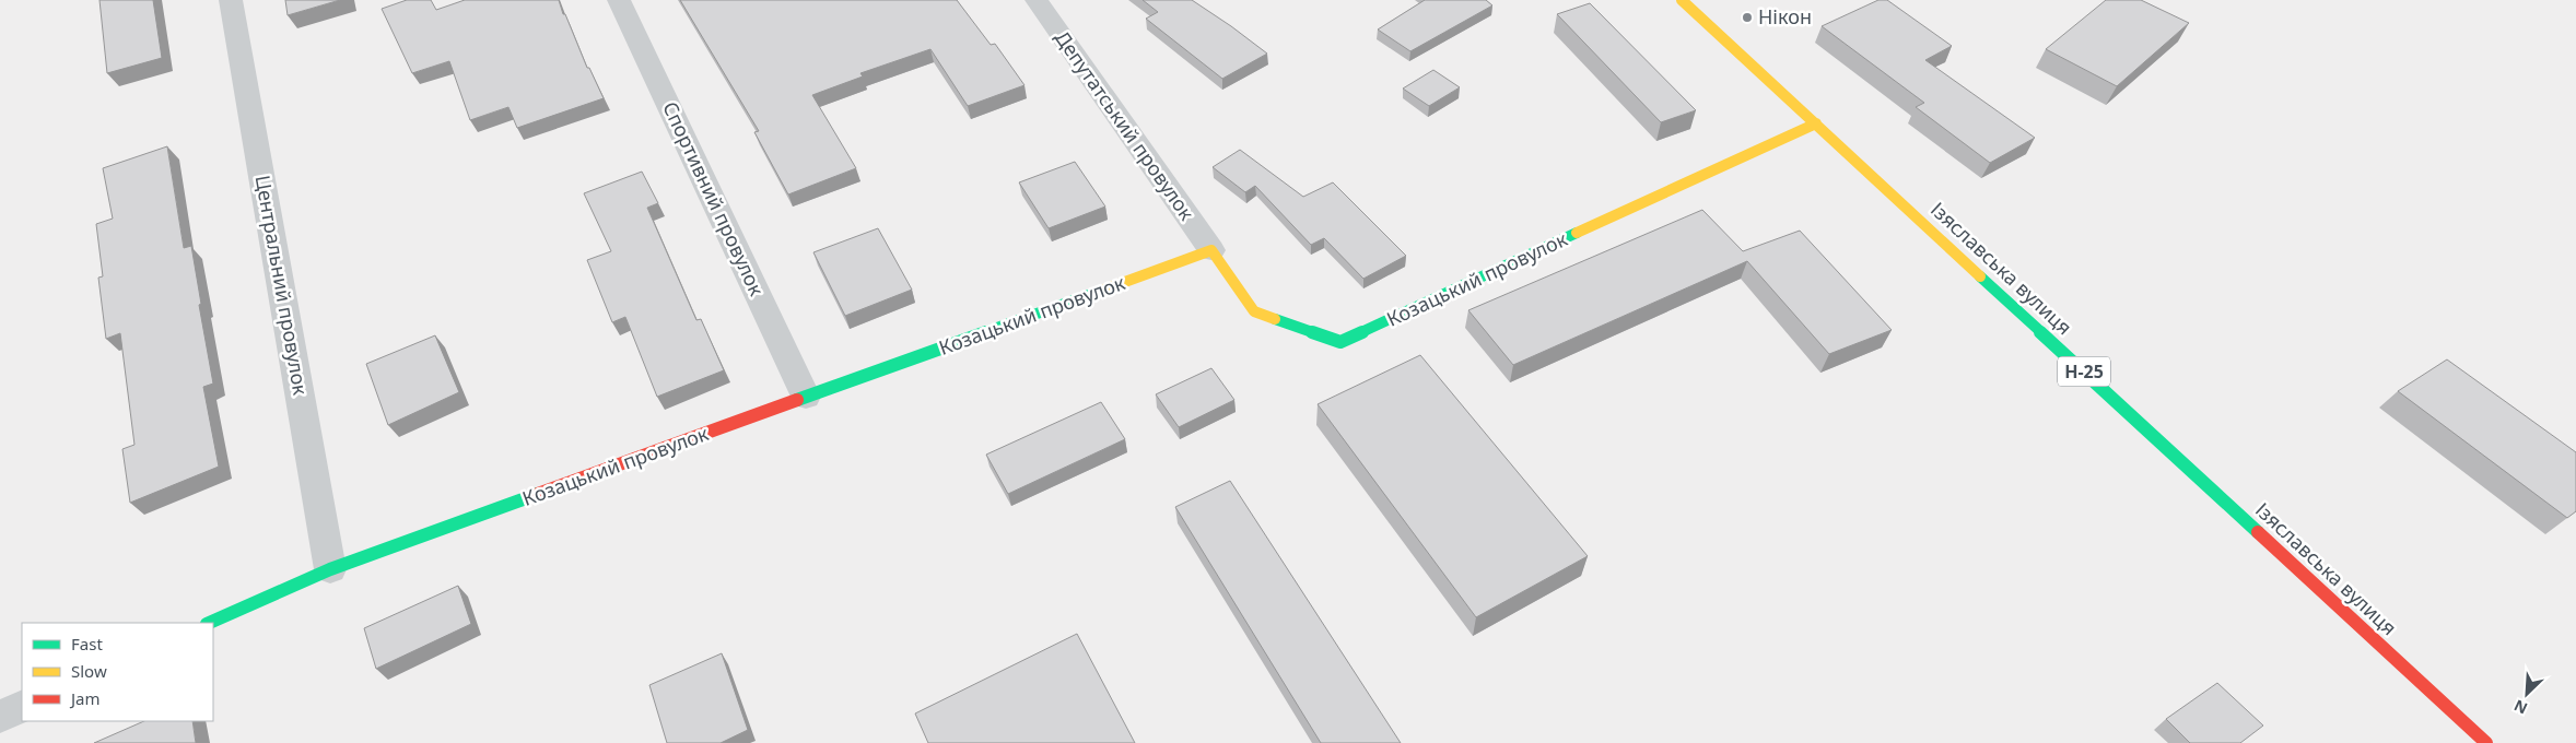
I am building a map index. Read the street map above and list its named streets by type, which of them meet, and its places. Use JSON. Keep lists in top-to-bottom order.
{
  "streets": {
    "street": [
      "Депутатський провулок",
      "Спортивний провулок",
      "Ізяславська вулиця",
      "Козацький провулок",
      "Центральний провулок",
      "Н-25"
    ]
  },
  "crossings": [
    ["Депутатський провулок", "Козацький провулок"],
    ["Спортивний провулок", "Козацький провулок"],
    ["Ізяславська вулиця", "Козацький провулок"],
    ["Козацький провулок", "Центральний провулок"]
  ],
  "places": ["Нікон"],
  "legend": ["Fast", "Slow", "Jam"],
  "north": "bottom left"
}
